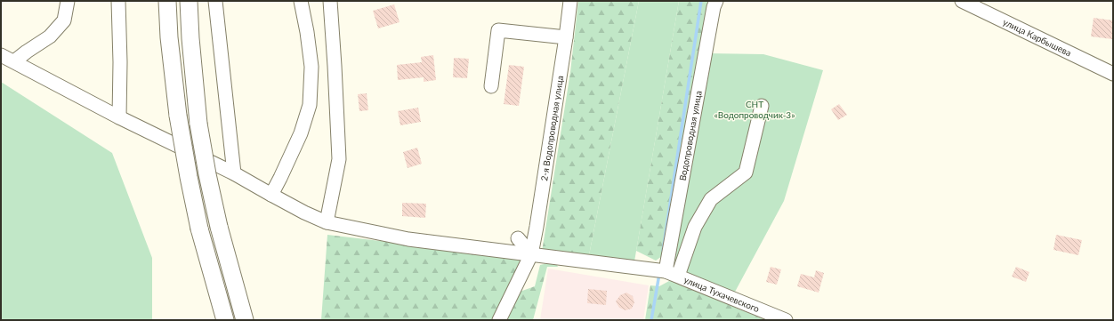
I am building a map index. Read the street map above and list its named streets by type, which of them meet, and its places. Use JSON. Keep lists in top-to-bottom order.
{
  "streets": {
    "street": [
      "улица Карбышева",
      "2-я Водопроводная улица",
      "Водопроводная улица",
      "улица Тухачевского"
    ]
  },
  "crossings": [
    ["2-я Водопроводная улица", "улица Тухачевского"],
    ["Водопроводная улица", "улица Тухачевского"]
  ],
  "parks": ["СНТ «Водопроводчик-3»"]
}
